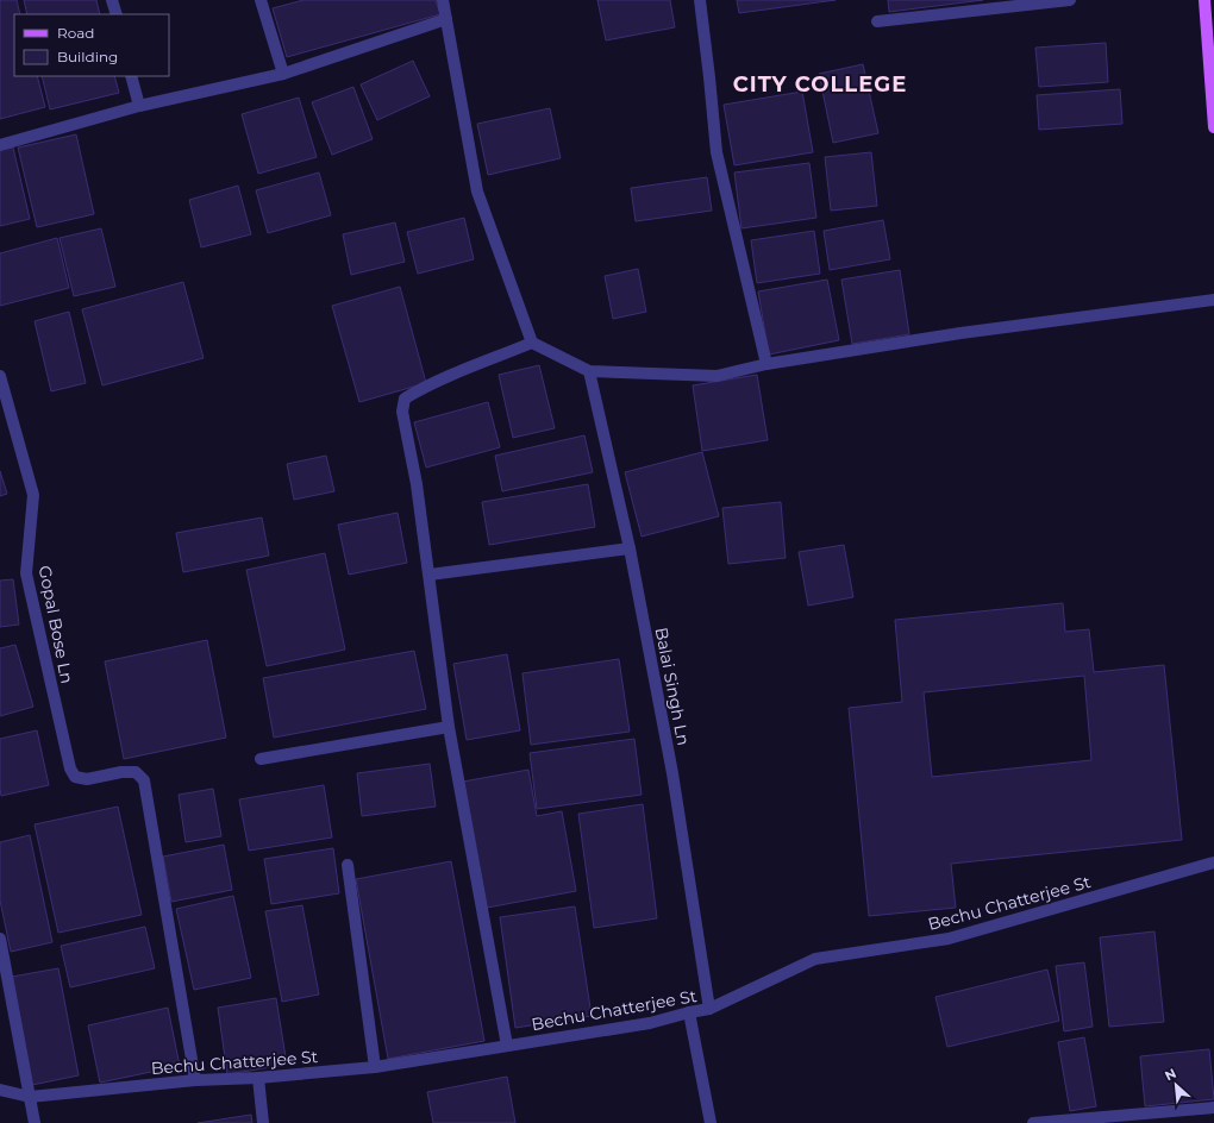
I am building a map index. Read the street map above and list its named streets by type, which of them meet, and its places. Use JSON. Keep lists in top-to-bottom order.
{
  "streets": {
    "street": ["Gopal Bose Ln", "Balai Singh Ln", "Bechu Chatterjee St"]
  },
  "crossings": [
    ["Gopal Bose Ln", "Bechu Chatterjee St"],
    ["Balai Singh Ln", "Bechu Chatterjee St"]
  ],
  "districts": ["CITY COLLEGE"],
  "legend": ["Road", "Building"],
  "north": "top left"
}
